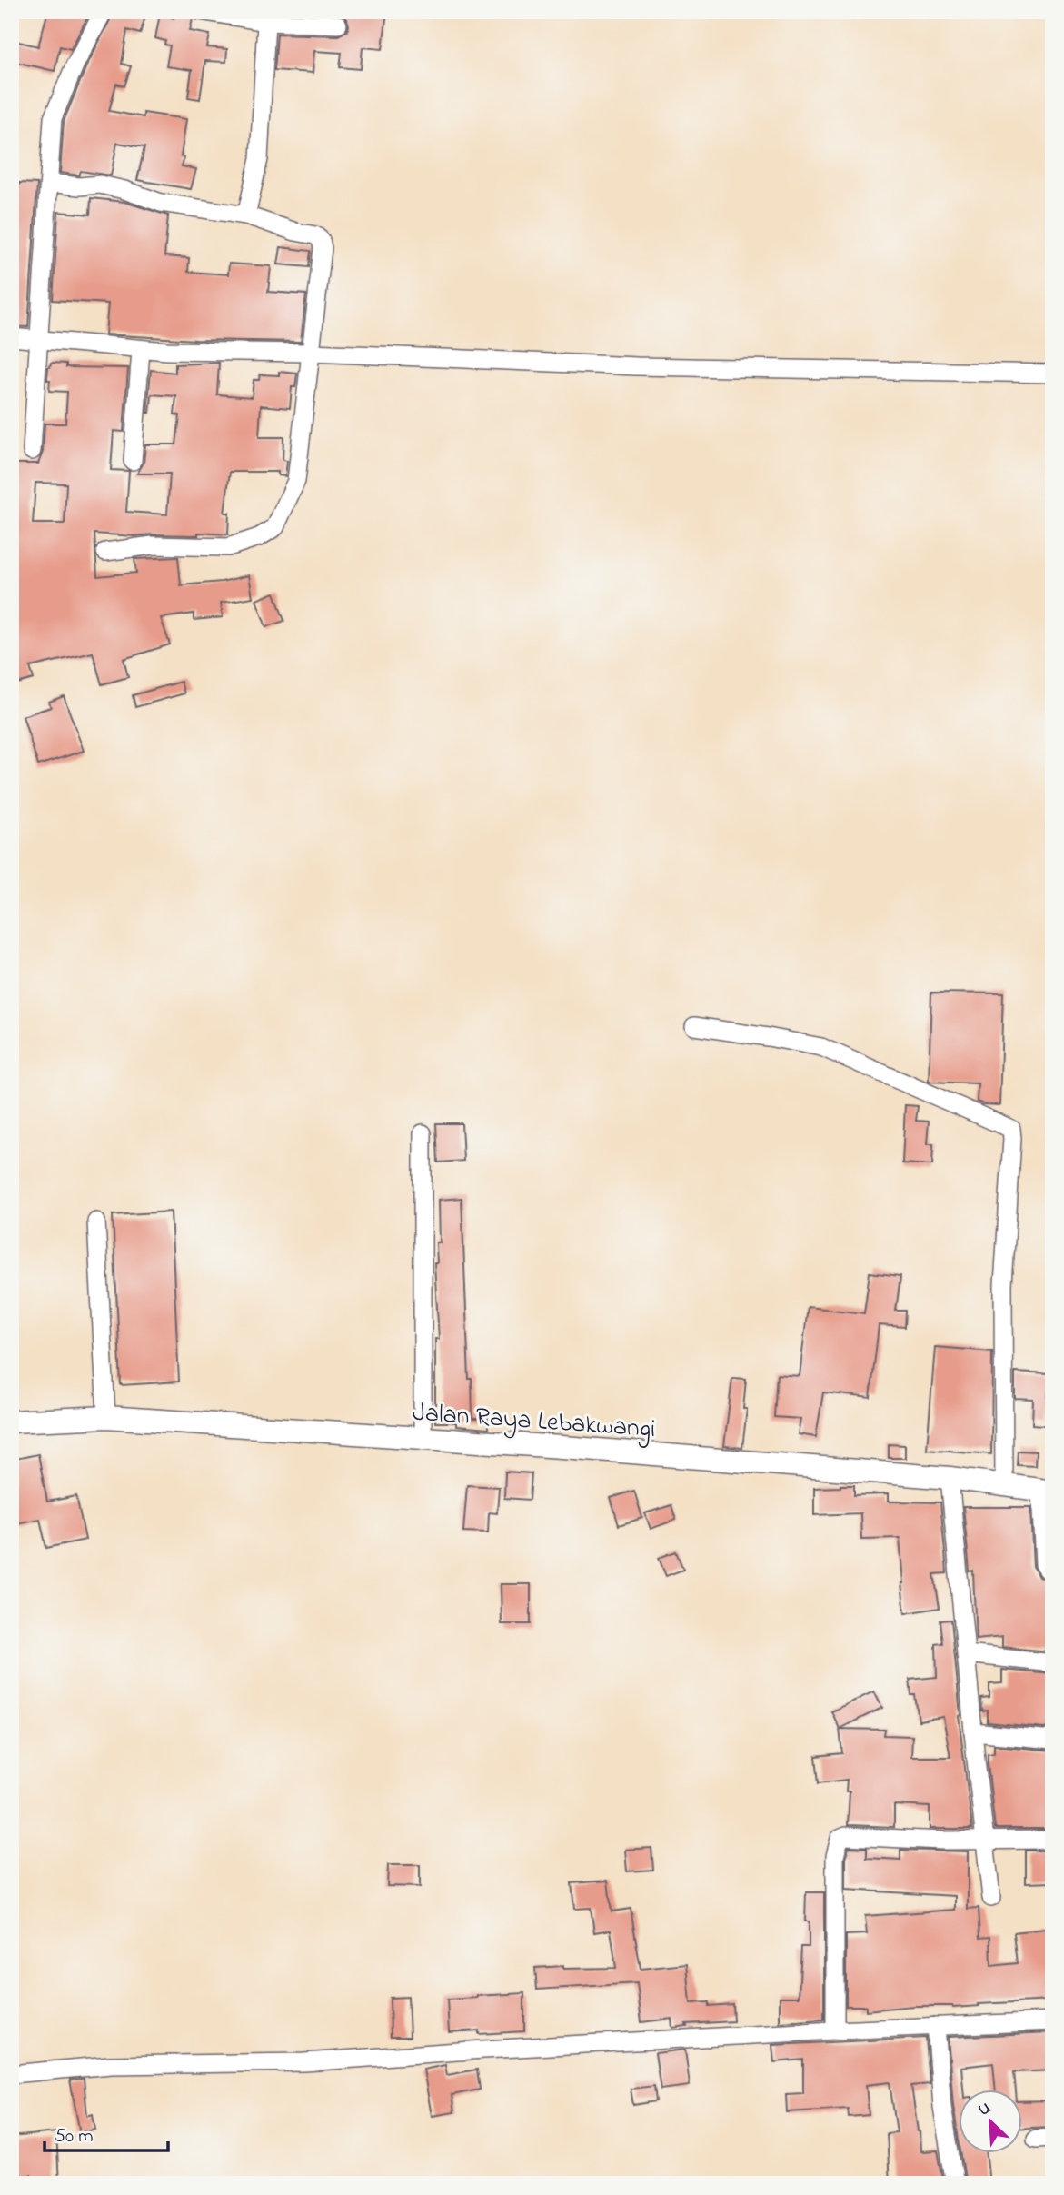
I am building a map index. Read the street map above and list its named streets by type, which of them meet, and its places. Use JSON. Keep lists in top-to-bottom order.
{
  "streets": {
    "main road": ["Jalan Raya Lebakwangi"]
  },
  "scale_bar": "50 m",
  "north": "top left"
}
